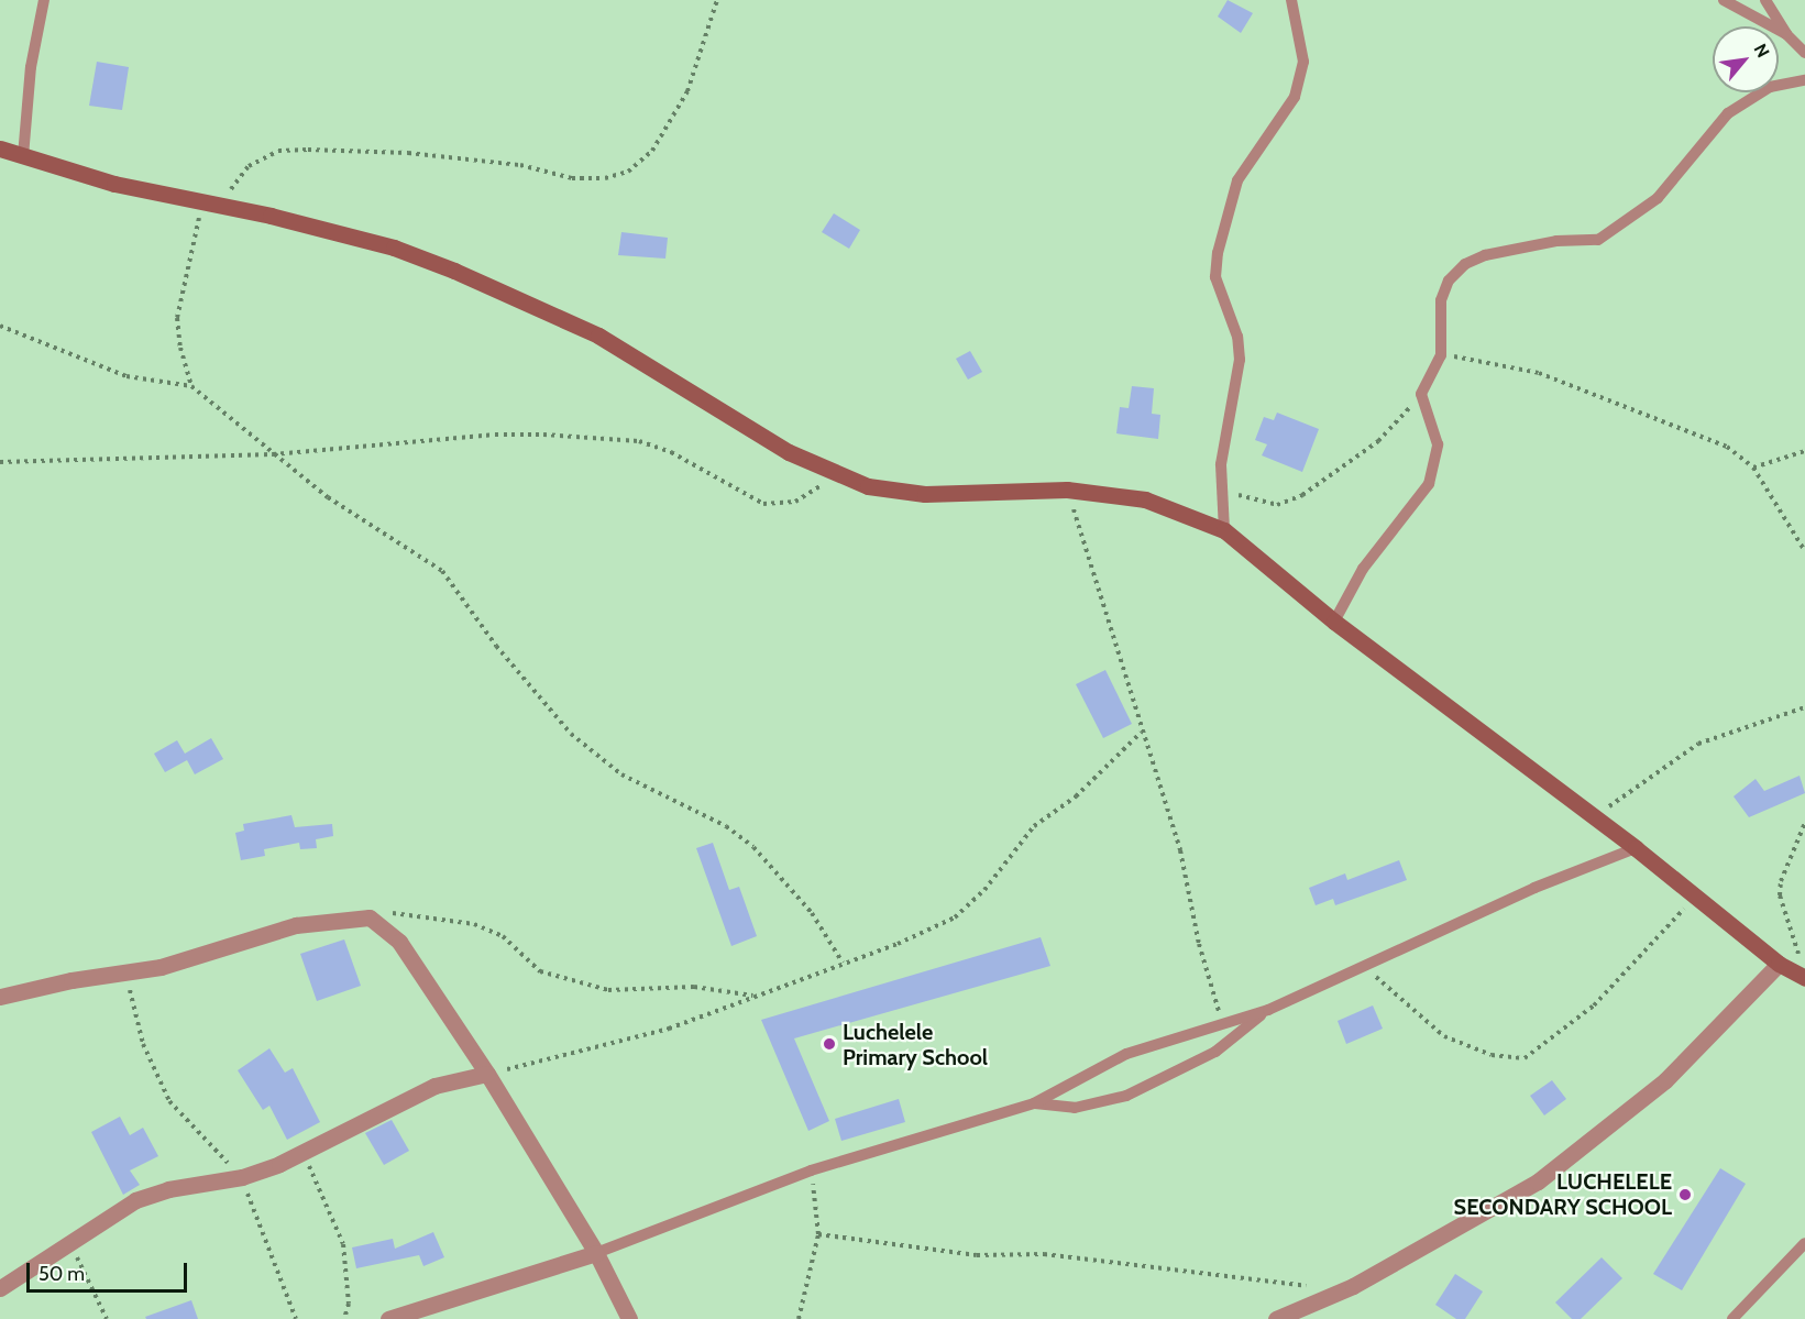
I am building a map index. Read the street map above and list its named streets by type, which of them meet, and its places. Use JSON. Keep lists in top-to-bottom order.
{
  "places": ["Luchelele Primary School", "LUCHELELE SECONDARY SCHOOL"],
  "scale_bar": "50 m",
  "north": "top right"
}
